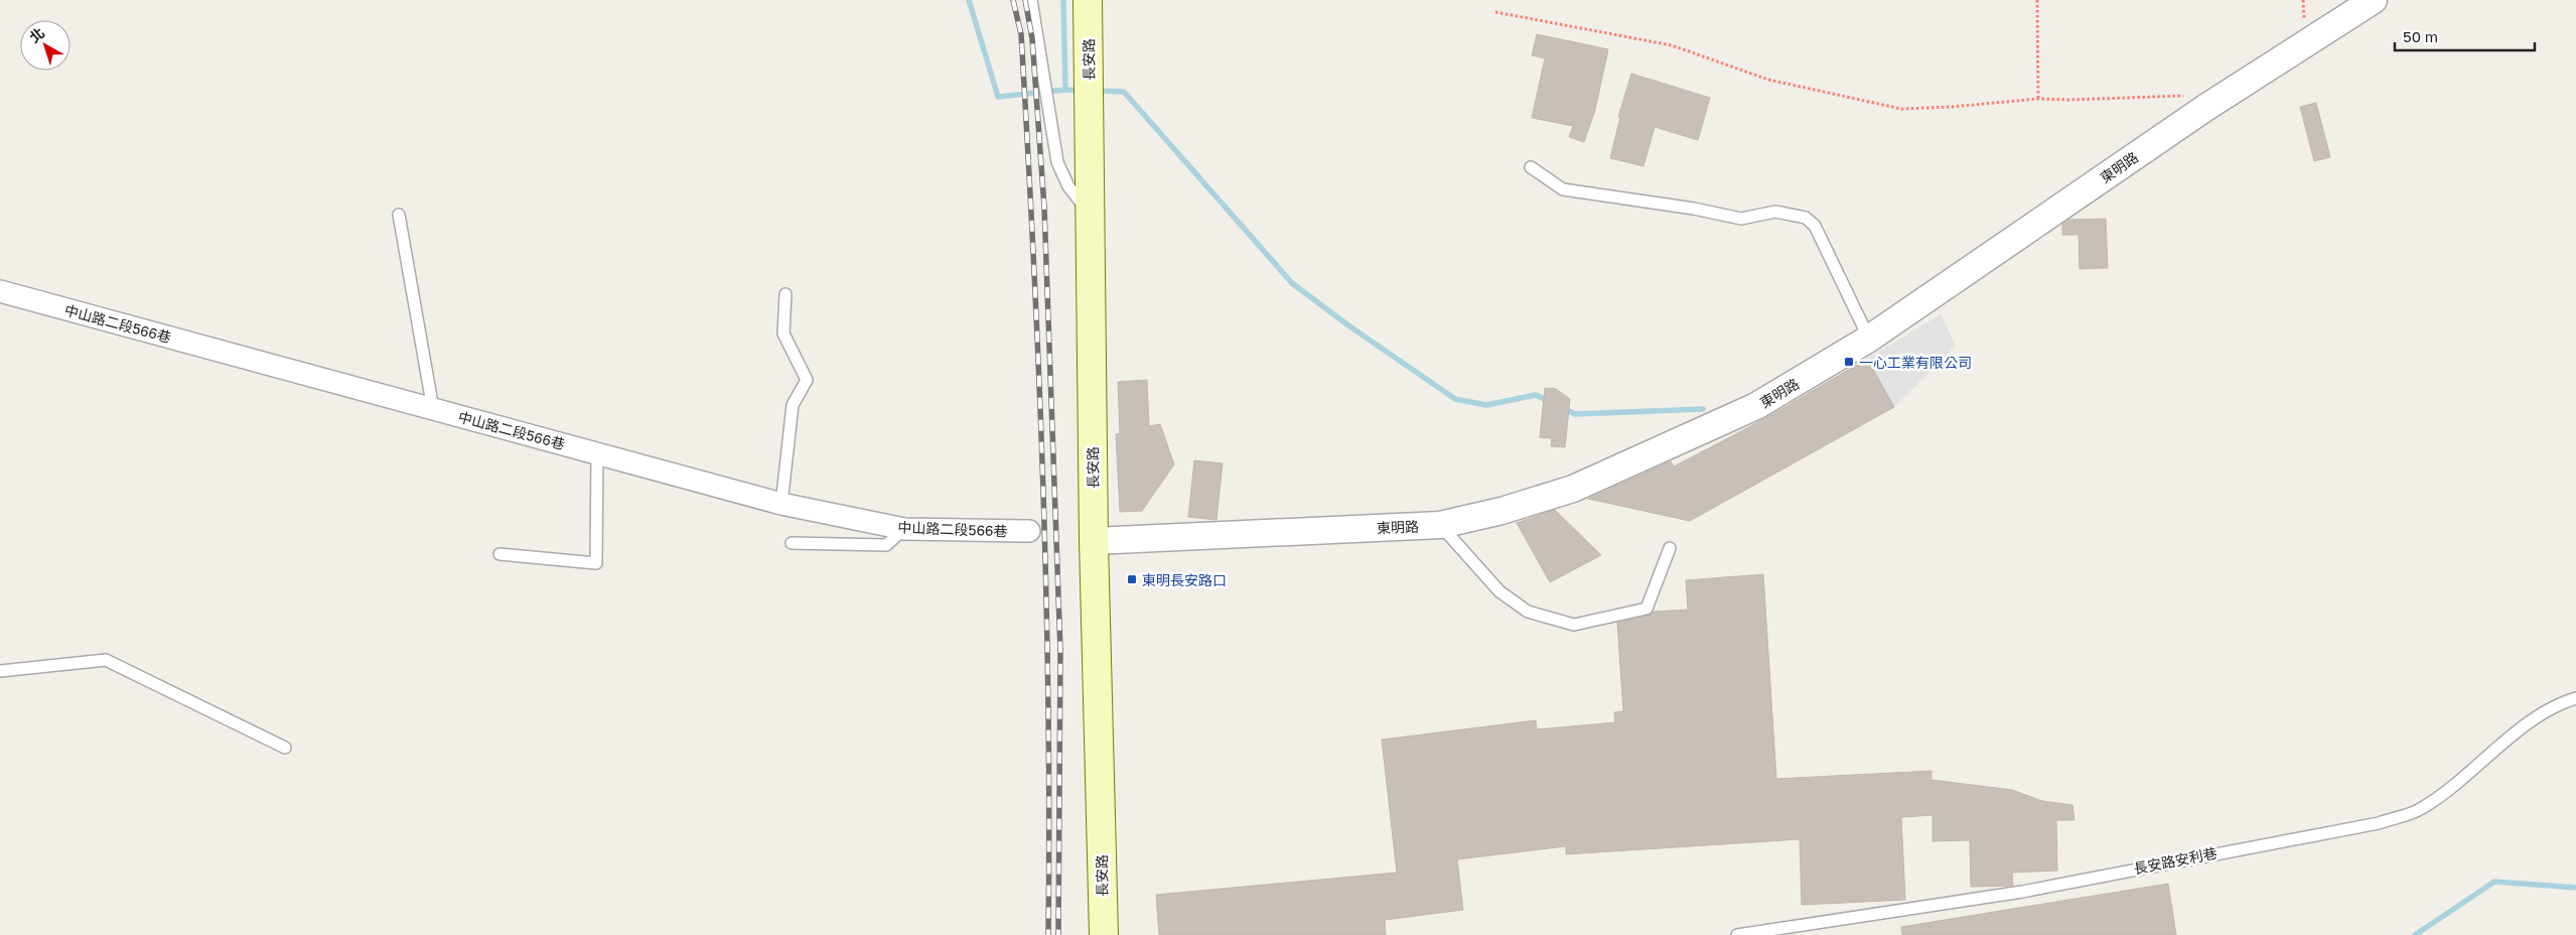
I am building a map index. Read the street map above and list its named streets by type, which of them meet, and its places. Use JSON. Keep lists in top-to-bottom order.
{
  "streets": {
    "main road": ["長安路"],
    "street": ["東明路", "中山路二段566巷"],
    "lane": ["長安路安利巷"]
  },
  "crossings": [
    ["長安路", "東明路"]
  ],
  "places": {
    "transit": ["一心工業有限公司", "東明長安路口"]
  },
  "scale_bar": "50 m",
  "north": "top left"
}
